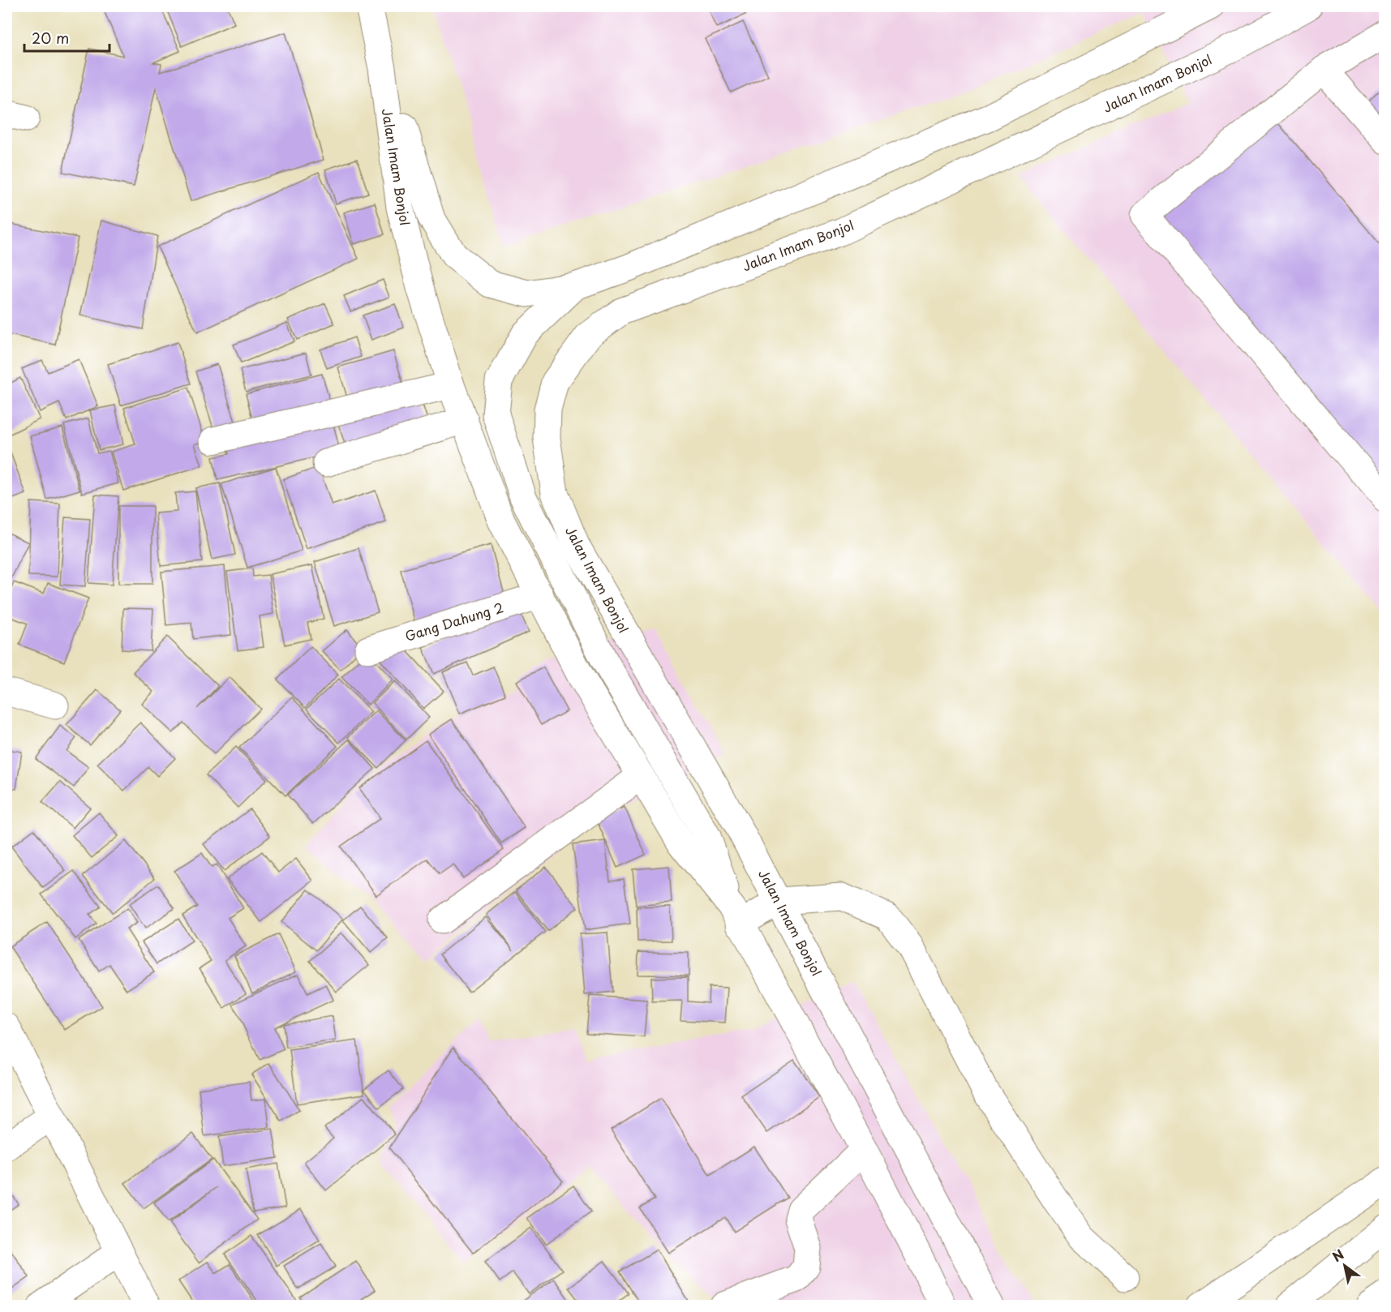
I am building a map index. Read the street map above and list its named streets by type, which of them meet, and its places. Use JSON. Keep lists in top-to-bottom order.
{
  "streets": {
    "main road": ["Jalan Imam Bonjol", "Gang Dahung 2"]
  },
  "crossings": [
    ["Jalan Imam Bonjol", "Gang Dahung 2"]
  ],
  "scale_bar": "20 m",
  "north": "top left"
}
